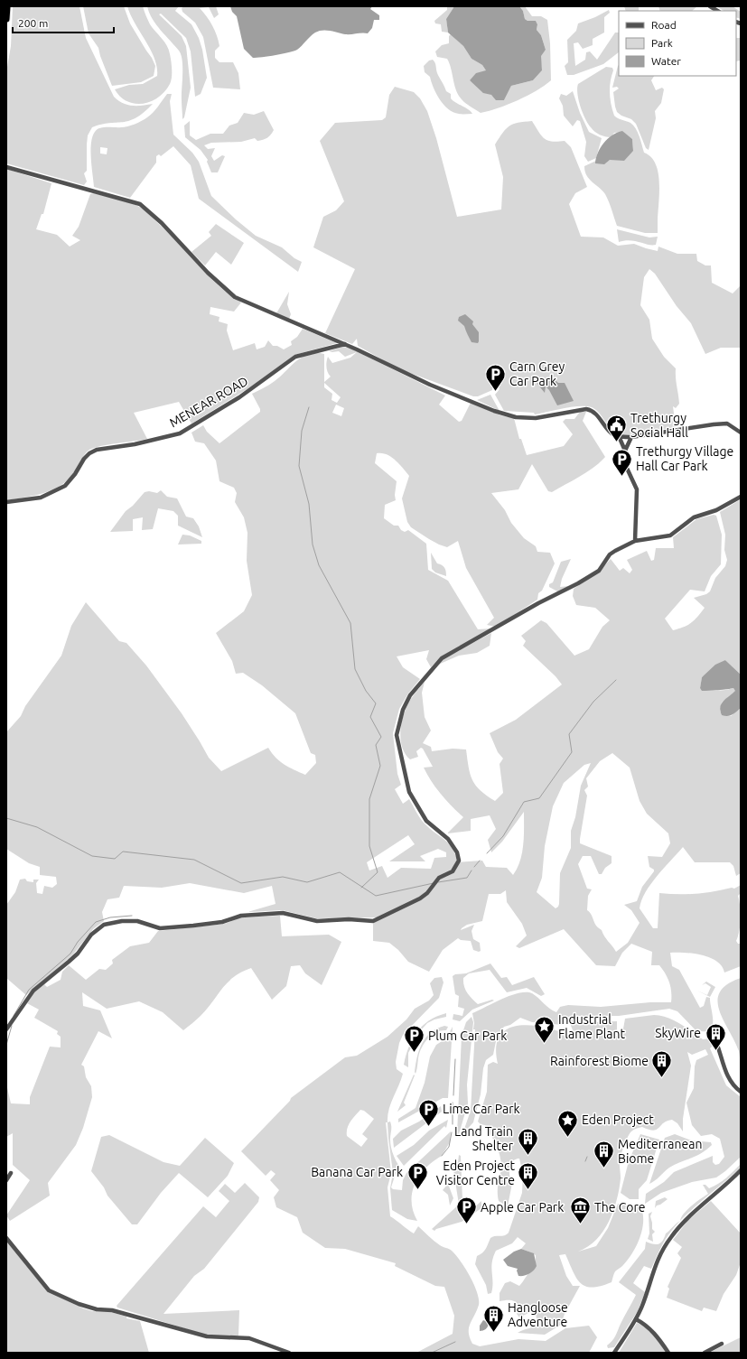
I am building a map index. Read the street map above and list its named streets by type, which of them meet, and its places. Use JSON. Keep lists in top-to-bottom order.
{
  "streets": {
    "street": ["MENEAR ROAD"]
  },
  "places": {
    "parking": [
      "Carn Grey Car Park",
      "Trethurgy Village Hall Car Park",
      "Plum Car Park",
      "Lime Car Park",
      "Banana Car Park",
      "Apple Car Park"
    ],
    "public building": ["Trethurgy Social Hall"],
    "place": ["Industrial Flame Plant", "Eden Project"],
    "building": [
      "SkyWire",
      "Rainforest Biome",
      "Land Train Shelter",
      "Mediterranean Biome",
      "Eden Project Visitor Centre",
      "Hangloose Adventure"
    ],
    "museum": ["The Core"]
  },
  "legend": ["Road", "Park", "Water"],
  "scale_bar": "200 m"
}
